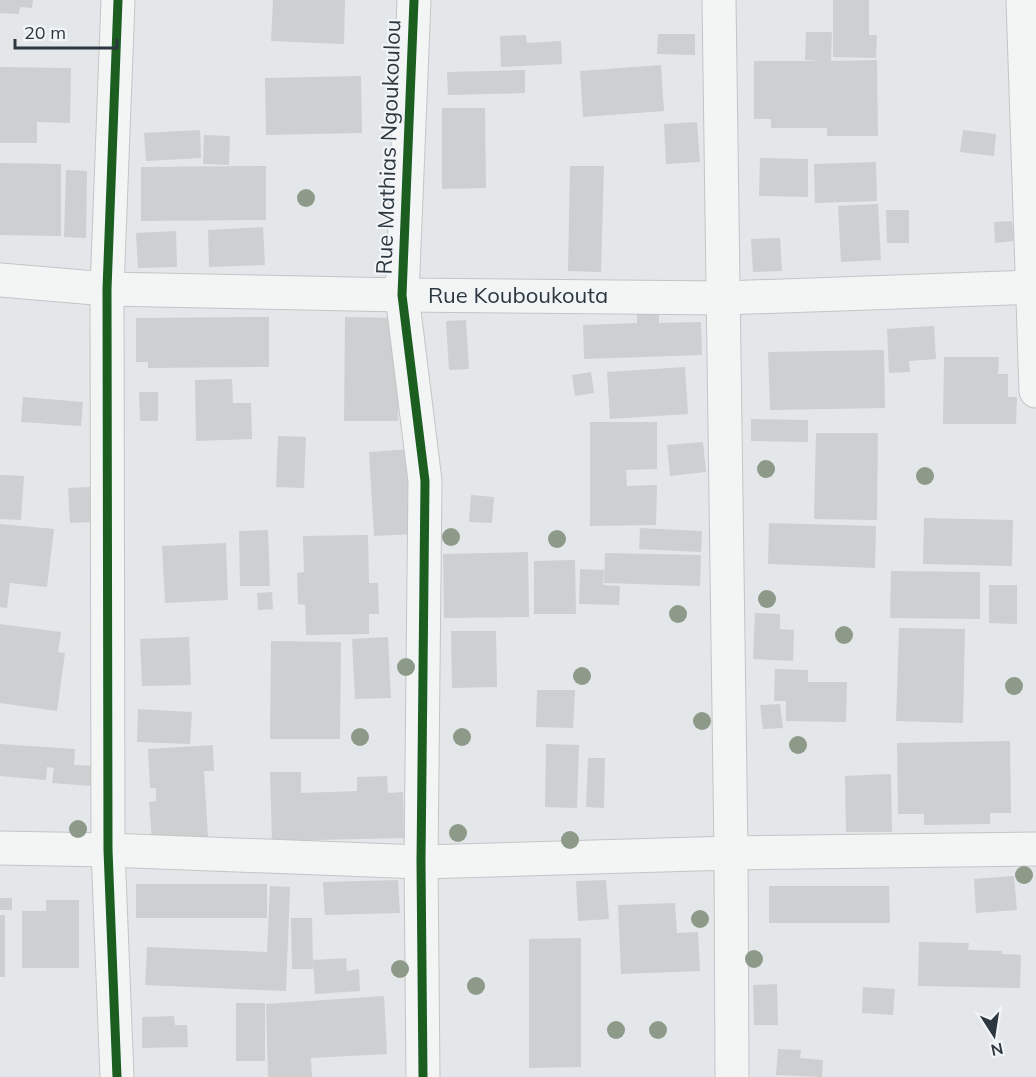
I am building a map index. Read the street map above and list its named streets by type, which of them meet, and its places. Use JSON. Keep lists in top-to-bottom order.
{
  "streets": {
    "street": ["Rue Mathias Ngoukoulou", "Rue Kouboukouta"]
  },
  "crossings": [
    ["Rue Mathias Ngoukoulou", "Rue Kouboukouta"]
  ],
  "scale_bar": "20 m",
  "north": "bottom"
}
